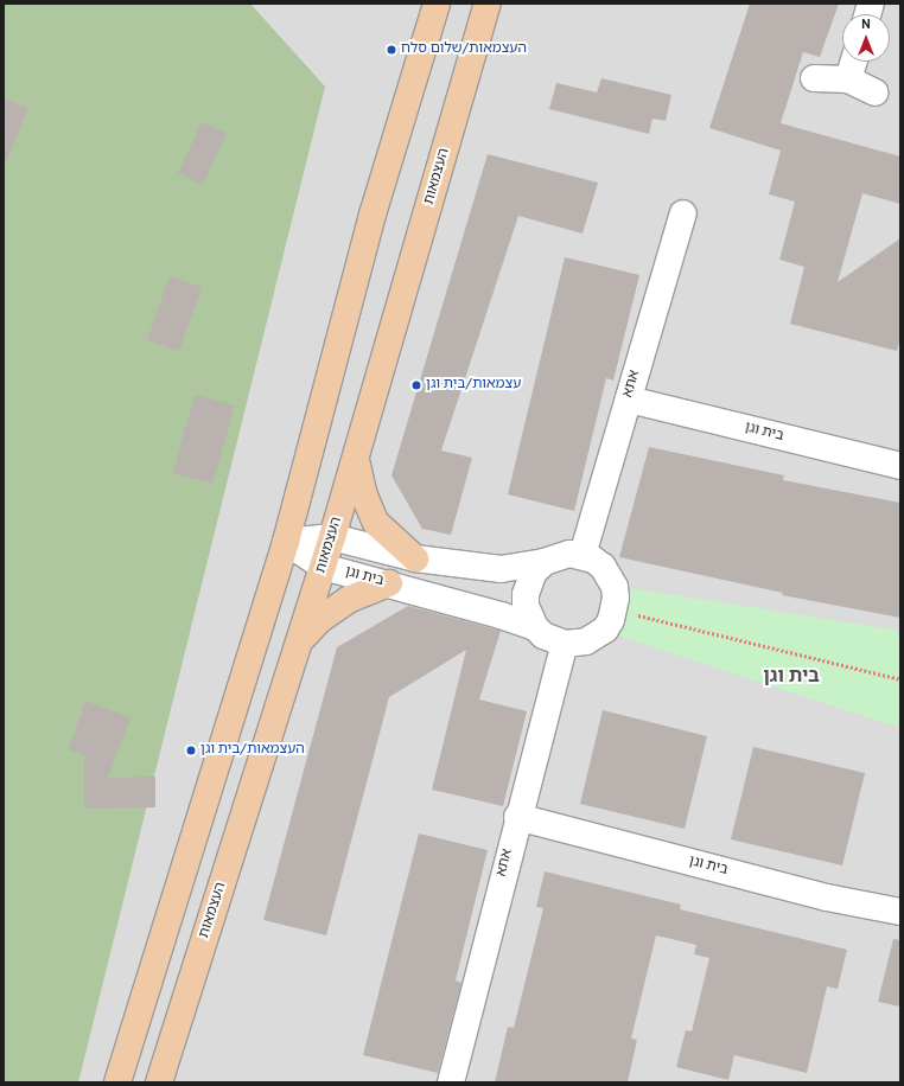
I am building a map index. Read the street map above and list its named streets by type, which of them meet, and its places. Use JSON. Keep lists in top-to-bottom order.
{
  "streets": {
    "main road": ["העצמאות"],
    "street": ["אתא", "בית וגן"]
  },
  "crossings": [
    ["העצמאות", "בית וגן"],
    ["אתא", "בית וגן"]
  ],
  "districts": ["בית וגן"],
  "places": ["העצמאות/שלום סלח", "עצמאות/בית וגן", "העצמאות/בית וגן"],
  "north": "top"
}
